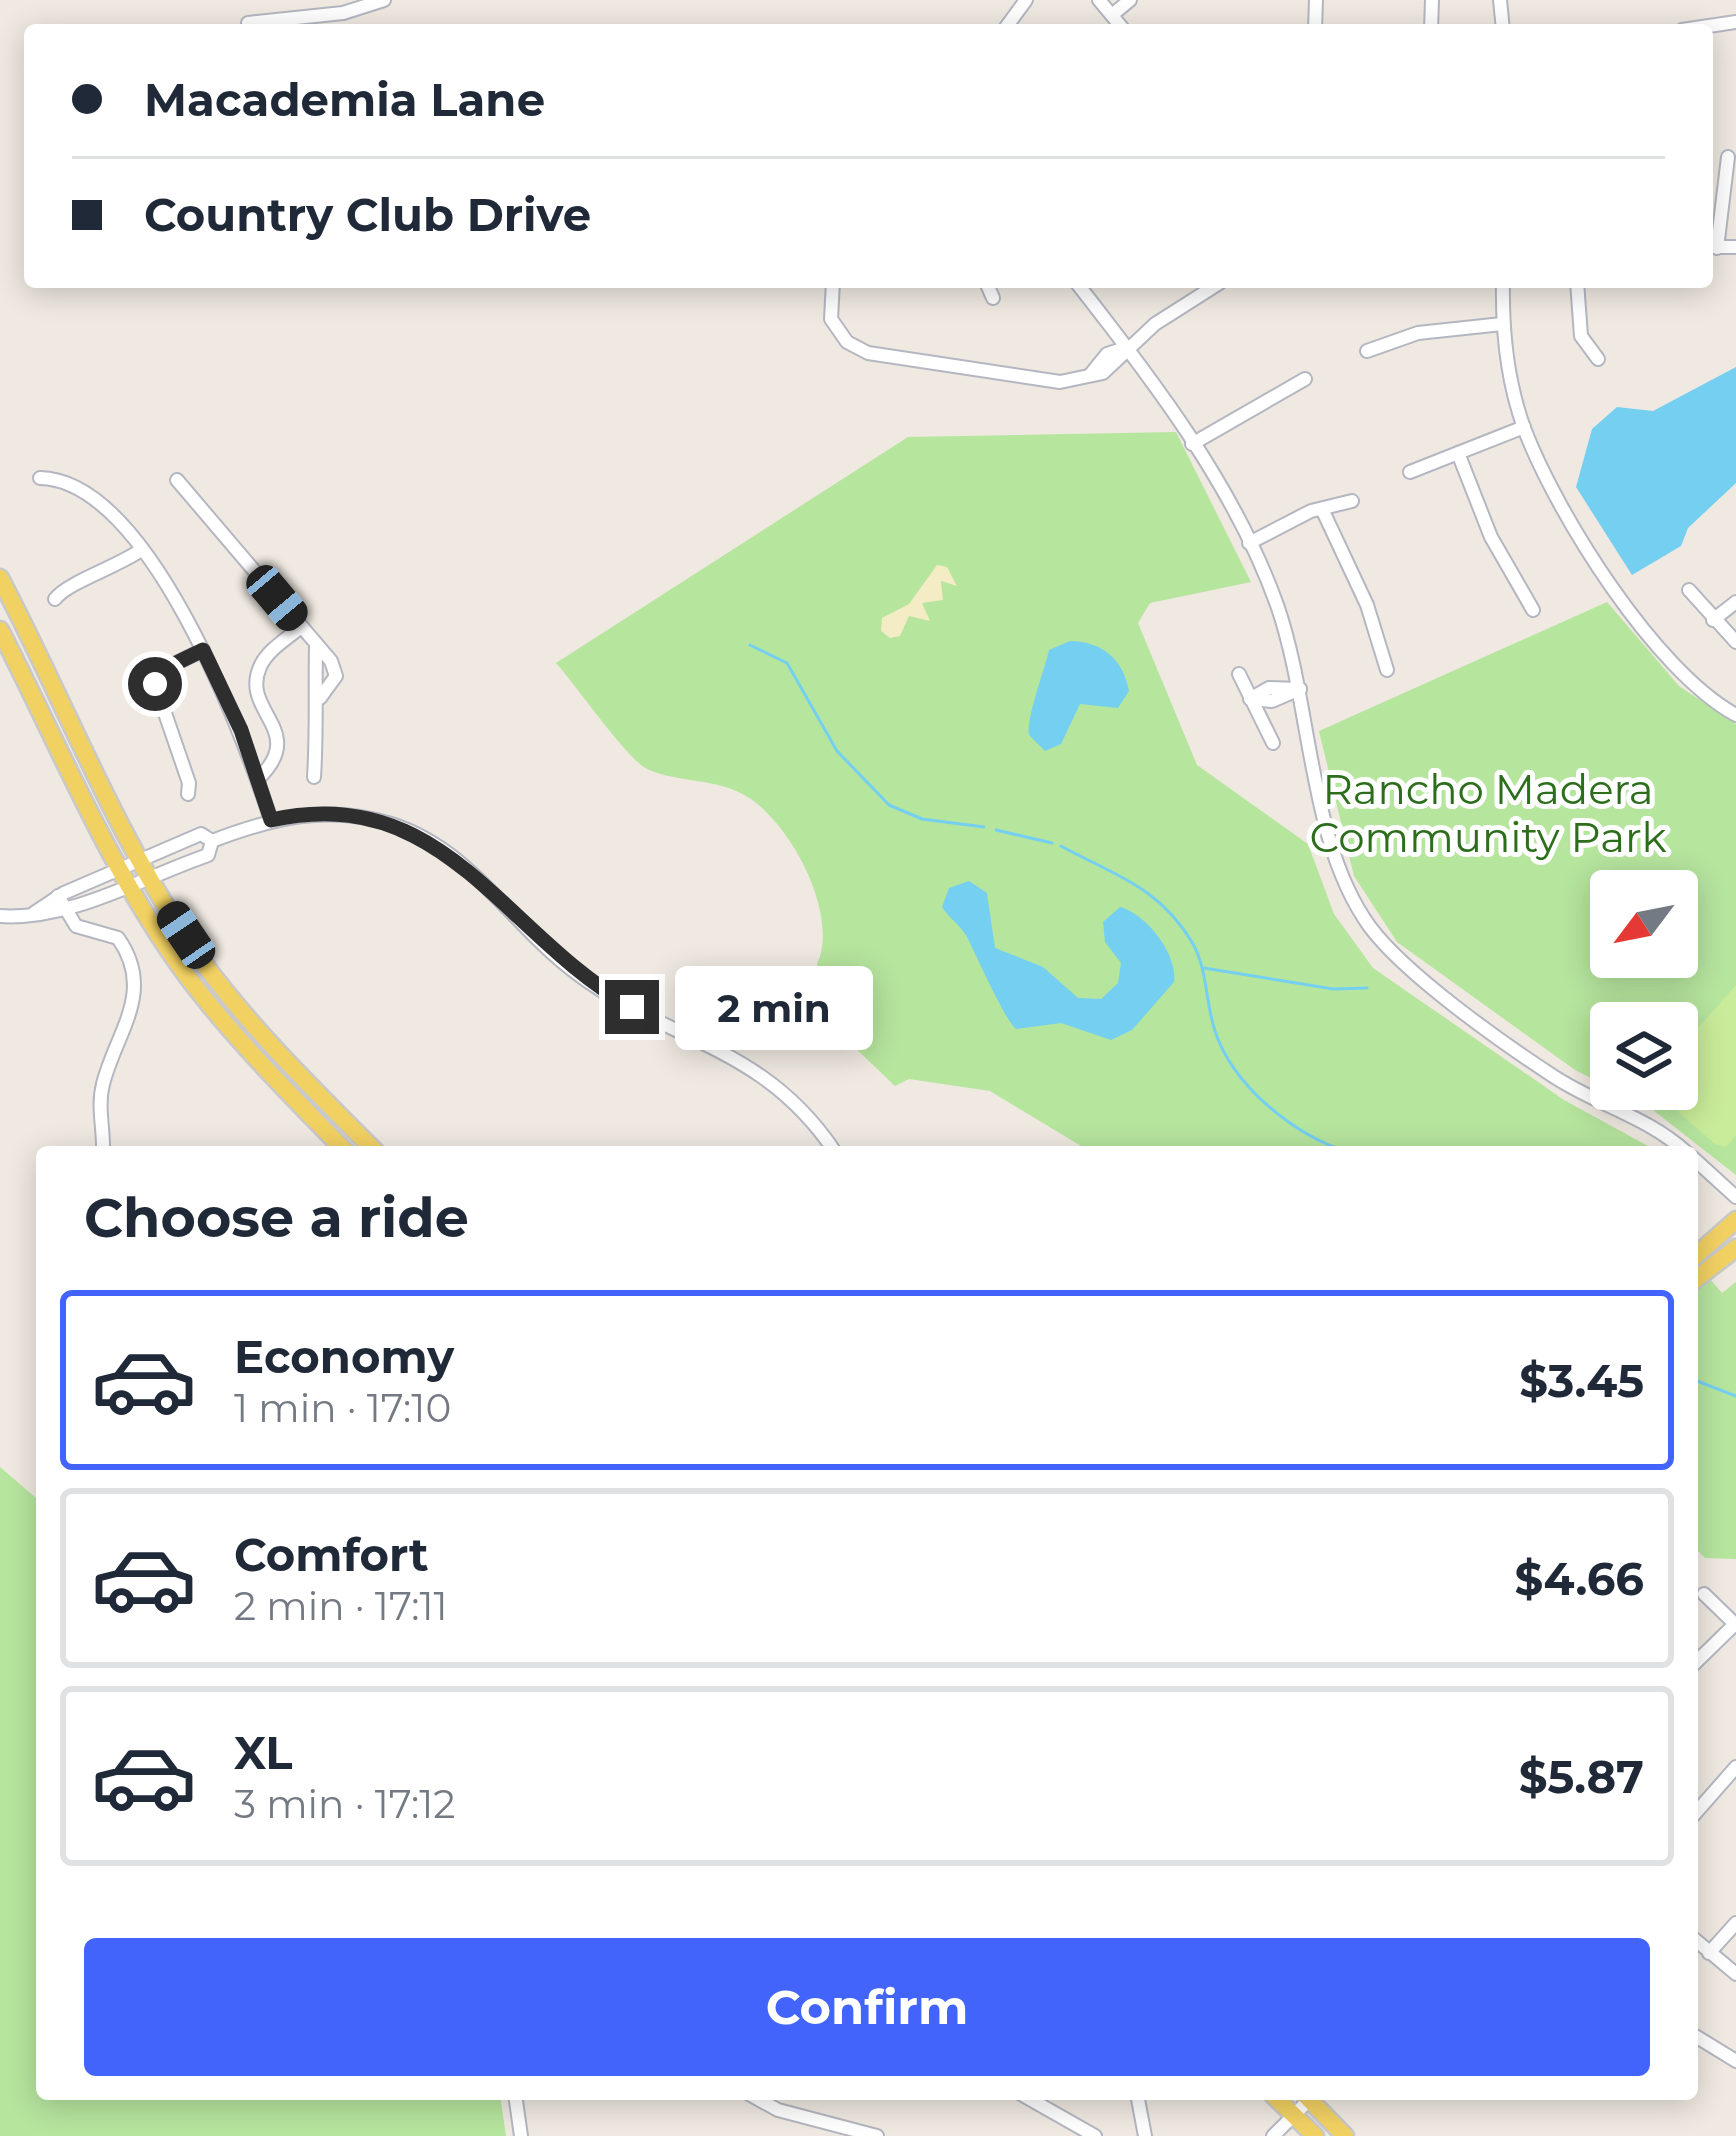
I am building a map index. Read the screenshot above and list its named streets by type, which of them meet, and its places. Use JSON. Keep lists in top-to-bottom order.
{
  "parks": ["Rancho Madera Community Park"],
  "north": "bottom left",
  "page": {
    "banner": ["Macademia Lane", "Country Club Drive"],
    "bubble": "2 min",
    "heading": "Choose a ride",
    "list": [
      {
        "name": "Economy",
        "note": "1 min · 17:10",
        "value": "$3.45"
      },
      {
        "name": "Comfort",
        "note": "2 min · 17:11",
        "value": "$4.66"
      },
      {
        "name": "XL",
        "note": "3 min · 17:12",
        "value": "$5.87"
      }
    ],
    "buttons": "Confirm"
  }
}
